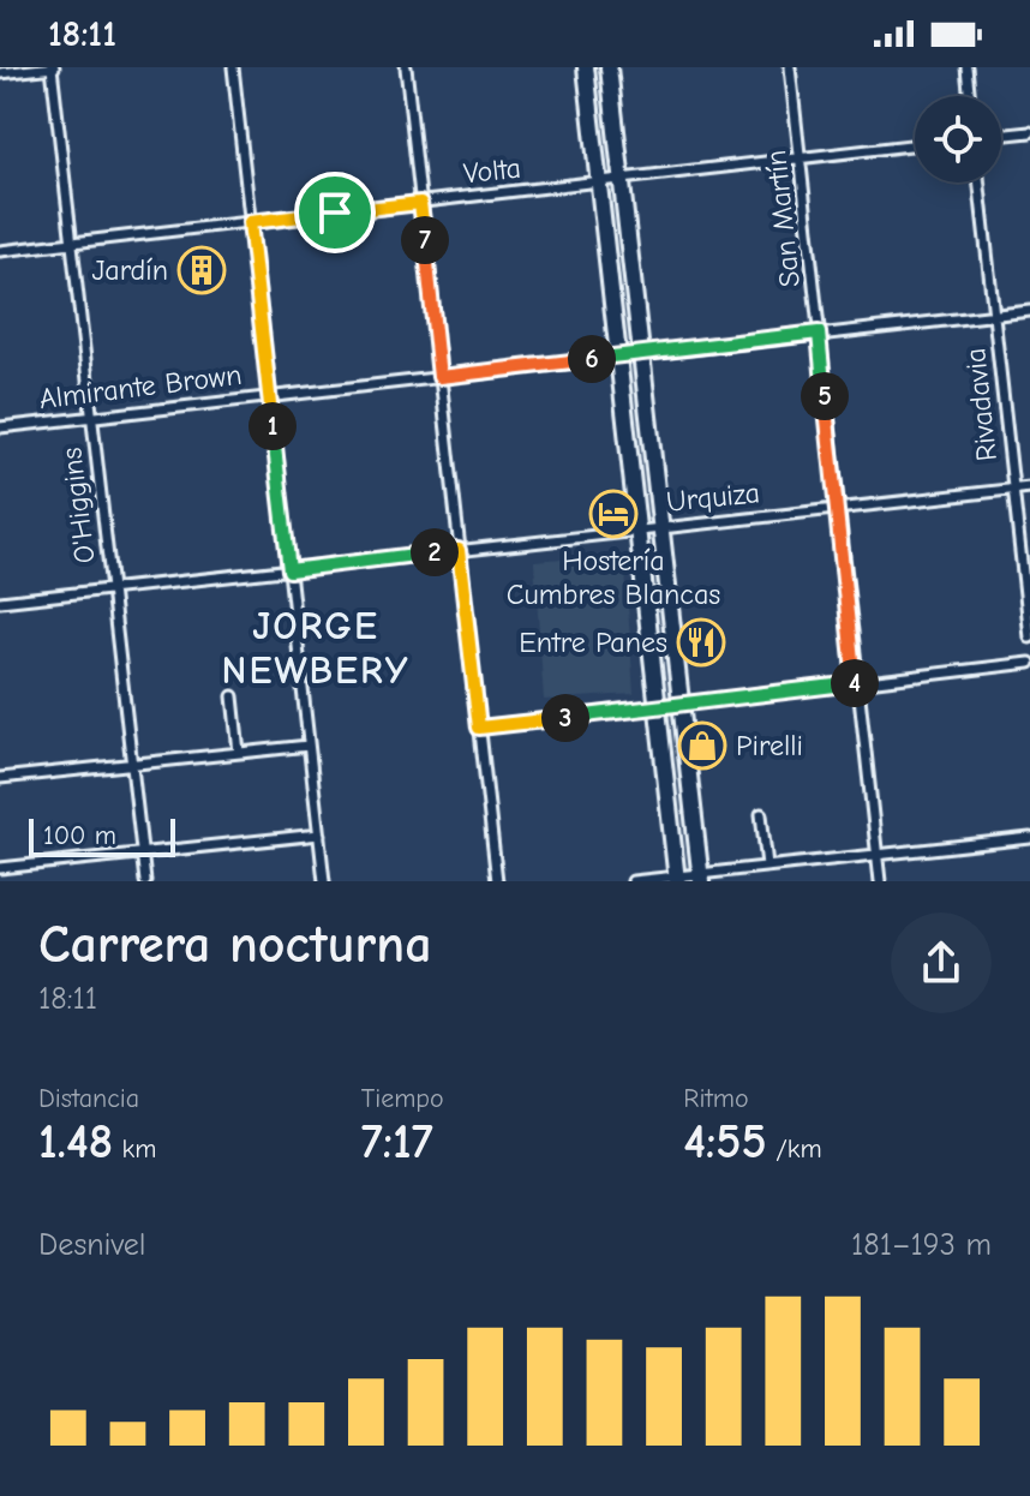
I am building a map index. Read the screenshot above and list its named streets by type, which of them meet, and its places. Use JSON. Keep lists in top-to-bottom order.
{
  "streets": {
    "street": [
      "Volta",
      "San Martín",
      "Almirante Brown",
      "Rivadavia",
      "Urquiza",
      "O'Higgins"
    ]
  },
  "crossings": [
    ["Volta", "San Martín"],
    ["Volta", "O'Higgins"],
    ["San Martín", "Almirante Brown"],
    ["San Martín", "Urquiza"],
    ["Almirante Brown", "Rivadavia"],
    ["Almirante Brown", "O'Higgins"],
    ["Rivadavia", "Urquiza"],
    ["Urquiza", "O'Higgins"]
  ],
  "districts": ["JORGE NEWBERY"],
  "places": {
    "building": ["Jardín"],
    "hotel": ["Hostería Cumbres Blancas"],
    "restaurant": ["Entre Panes"],
    "shop": ["Pirelli"]
  },
  "scale_bar": "100 m",
  "page": {
    "status": "18:11",
    "pins": [
      "7",
      "6",
      "5",
      "1",
      "2",
      "4",
      "3"
    ],
    "scale": "100 m",
    "heading": ["Carrera nocturna", "18:11"],
    "stats": [
      ["Distancia", "1.48 km"],
      ["Tiempo", "7:17"],
      ["Ritmo", "4:55 /km"]
    ],
    "chart": ["Desnivel", "181–193 m"]
  }
}
